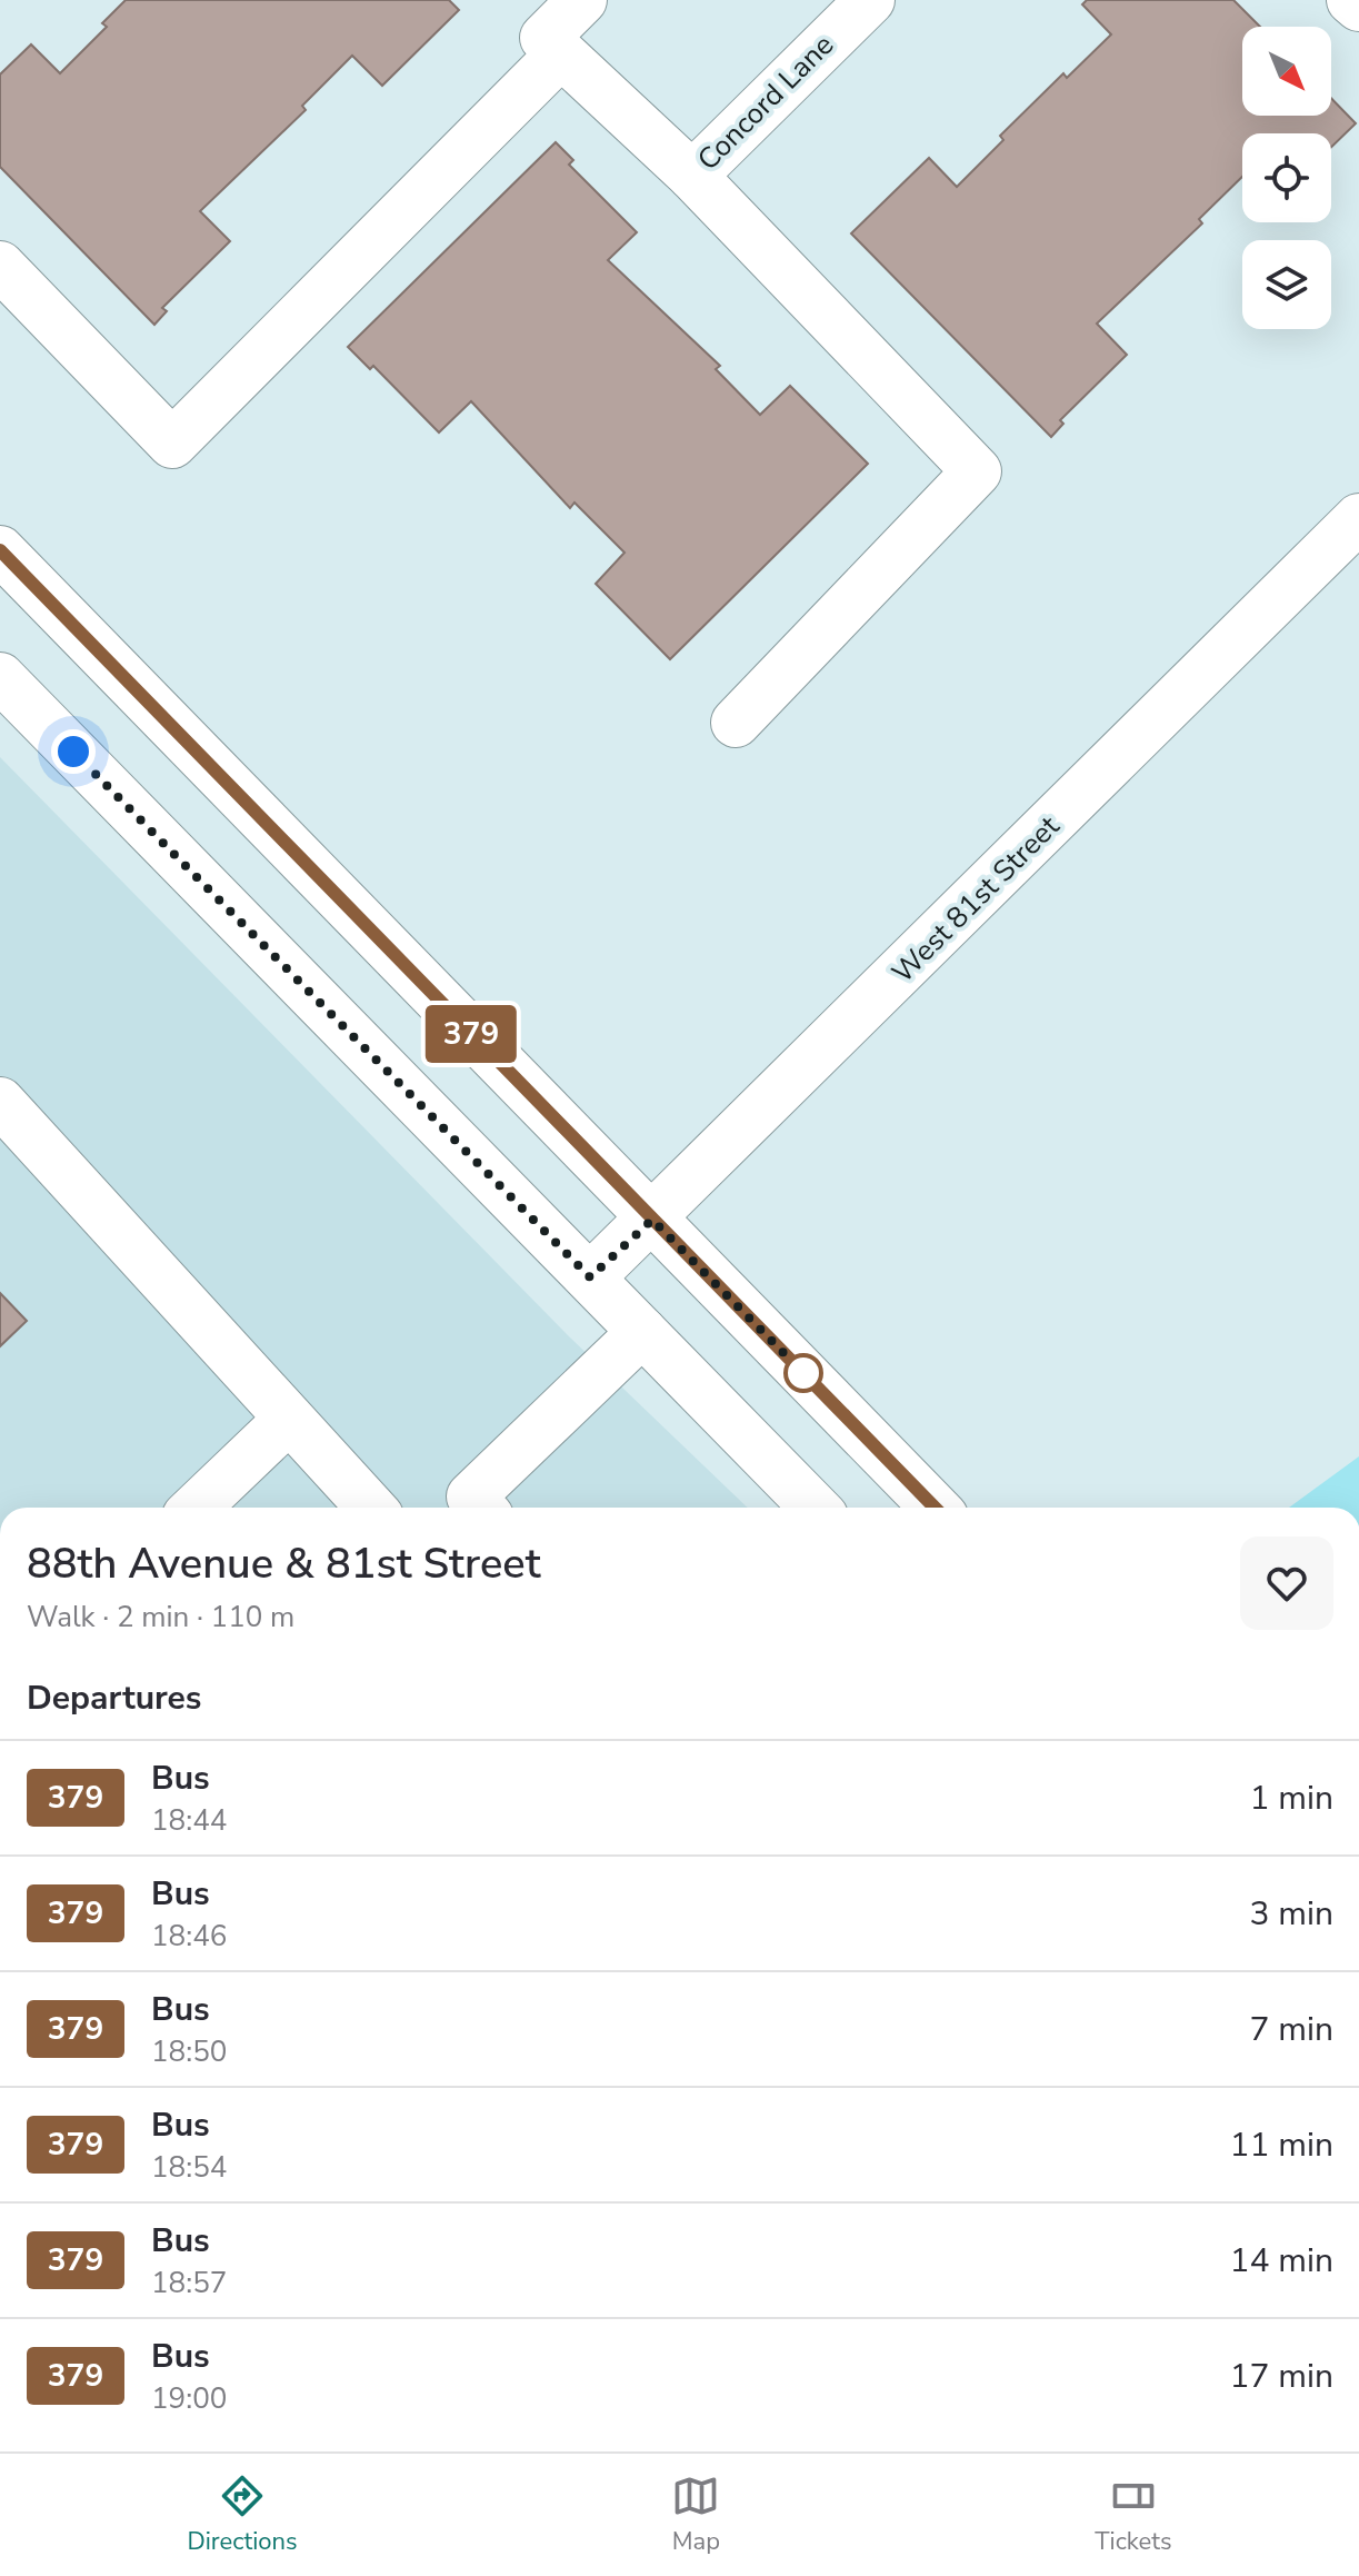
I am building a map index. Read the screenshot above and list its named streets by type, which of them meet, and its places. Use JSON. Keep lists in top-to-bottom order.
{
  "streets": {
    "main road": ["Concord Lane", "West 81st Street"]
  },
  "lines": ["bus line 379"],
  "north": "bottom right",
  "page": {
    "on_map": "379",
    "heading": [
      ["88th Avenue & 81st Street", "Walk · 2 min · 110 m"],
      "Departures"
    ],
    "list": [
      {
        "mark": "379",
        "name": "Bus",
        "note": "18:44",
        "value": "1 min"
      },
      {
        "mark": "379",
        "name": "Bus",
        "note": "18:46",
        "value": "3 min"
      },
      {
        "mark": "379",
        "name": "Bus",
        "note": "18:50",
        "value": "7 min"
      },
      {
        "mark": "379",
        "name": "Bus",
        "note": "18:54",
        "value": "11 min"
      },
      {
        "mark": "379",
        "name": "Bus",
        "note": "18:57",
        "value": "14 min"
      },
      {
        "mark": "379",
        "name": "Bus",
        "note": "19:00",
        "value": "17 min"
      }
    ],
    "tabs": ["Directions", "Map", "Tickets"]
  }
}
